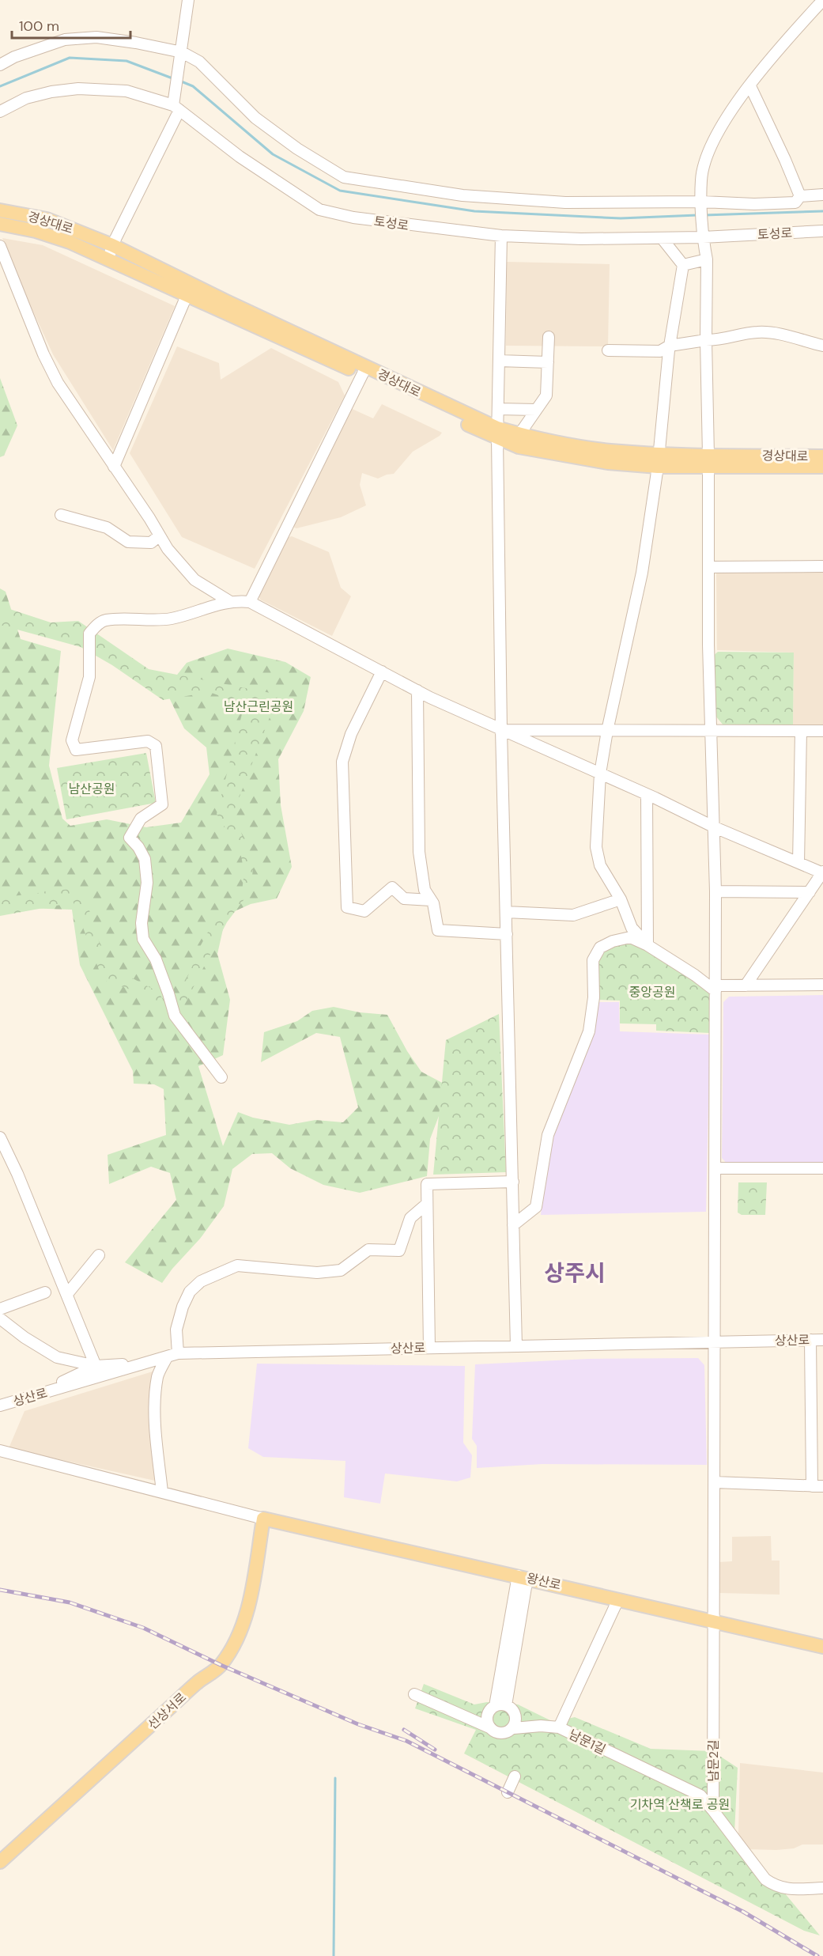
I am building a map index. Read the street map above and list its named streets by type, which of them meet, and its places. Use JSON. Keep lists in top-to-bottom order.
{
  "streets": {
    "main road": ["경상대로", "왕산로", "선상서로"],
    "street": [
      "토성로",
      "상산로",
      "남문1길",
      "남문2길"
    ]
  },
  "crossings": [
    ["경상대로", "남문2길"],
    ["토성로", "남문2길"],
    ["상산로", "남문2길"],
    ["왕산로", "선상서로"],
    ["왕산로", "남문1길"],
    ["왕산로", "남문2길"],
    ["남문1길", "남문2길"]
  ],
  "districts": ["상주시"],
  "parks": [
    "남산근린공원",
    "남산공원",
    "중앙공원",
    "기차역 산책로 공원"
  ],
  "scale_bar": "100 m"
}
